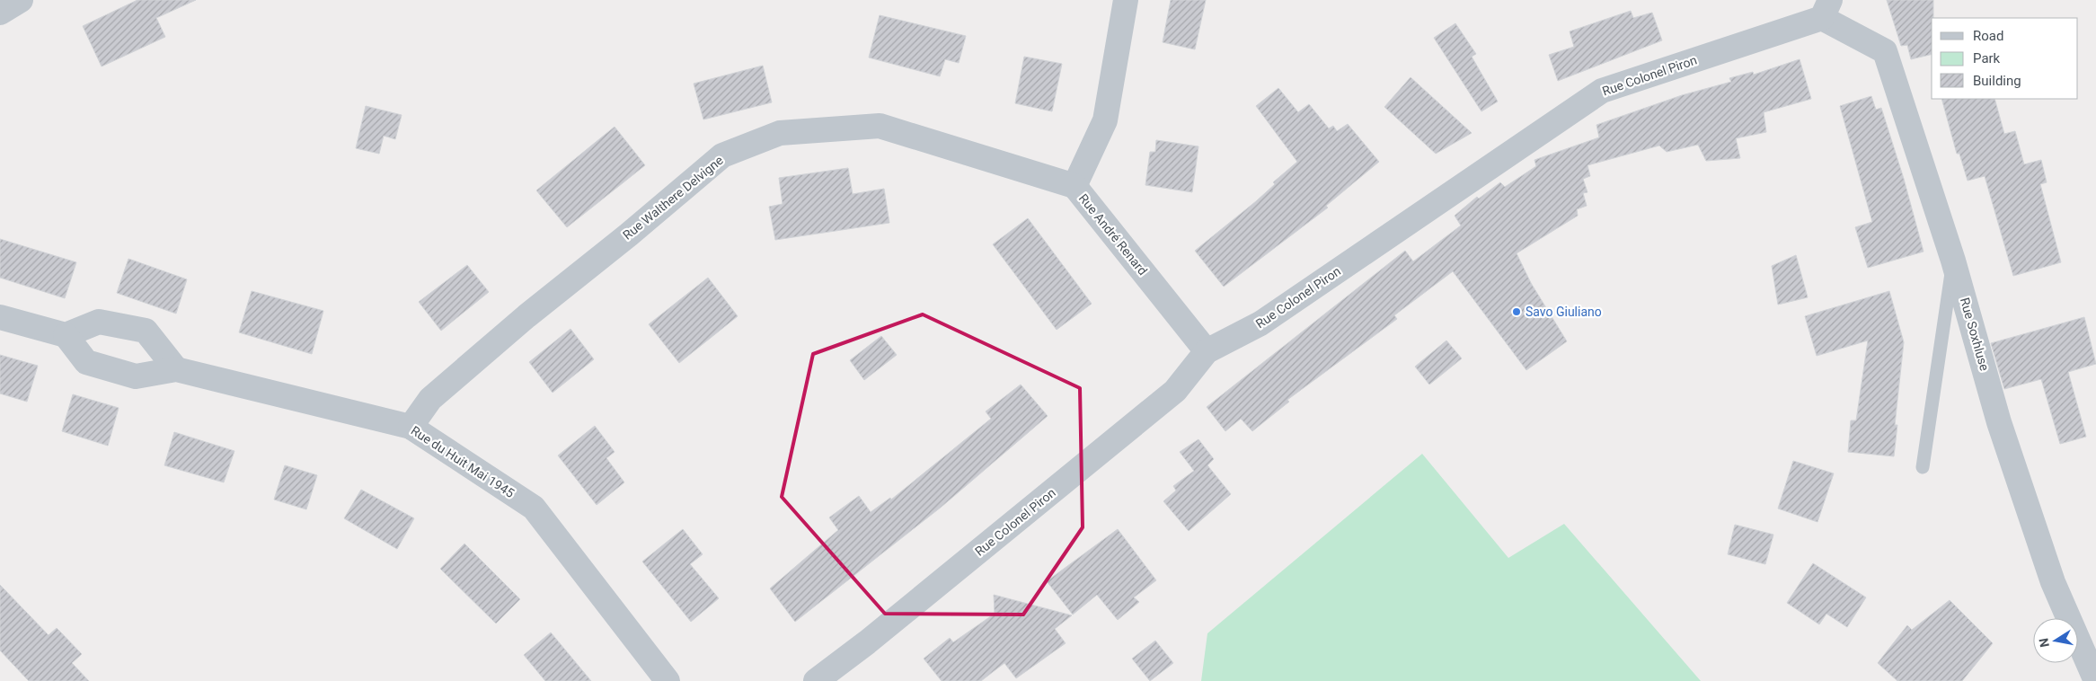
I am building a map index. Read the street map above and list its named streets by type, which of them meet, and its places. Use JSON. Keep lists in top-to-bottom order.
{
  "streets": {
    "street": [
      "Rue Colonel Piron",
      "Rue Walthere Delvigne",
      "Rue André Renard",
      "Rue Soxhluse",
      "Rue du Huit Mai 1945"
    ]
  },
  "crossings": [
    ["Rue Colonel Piron", "Rue André Renard"],
    ["Rue Colonel Piron", "Rue Soxhluse"],
    ["Rue Walthere Delvigne", "Rue André Renard"],
    ["Rue Walthere Delvigne", "Rue du Huit Mai 1945"]
  ],
  "places": ["Savo Giuliano"],
  "legend": ["Road", "Park", "Building"],
  "north": "left"
}
